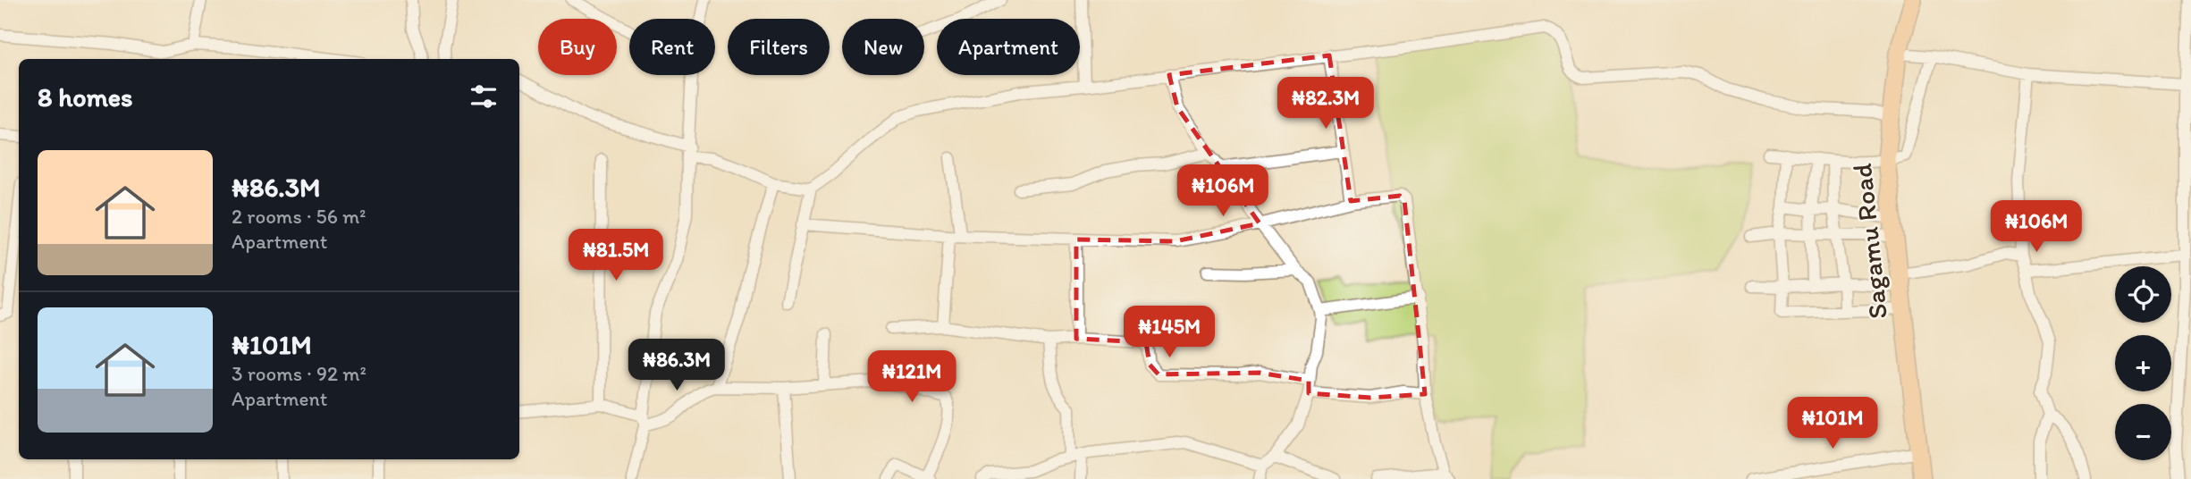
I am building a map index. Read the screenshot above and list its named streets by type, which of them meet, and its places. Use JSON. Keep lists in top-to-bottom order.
{
  "streets": {
    "highway": ["Sagamu Road"]
  },
  "page": {
    "chip": [
      "Buy",
      "Rent",
      "Filters",
      "New",
      "Apartment"
    ],
    "heading": "8 homes",
    "price": [
      "₦82.3M",
      "₦106M",
      "₦106M",
      "₦81.5M",
      "₦145M",
      "₦86.3M",
      "₦121M",
      "₦101M"
    ],
    "list": [
      {
        "name": "₦86.3M",
        "note": "2 rooms · 56 m² · Apartment"
      },
      {
        "name": "₦101M",
        "note": "3 rooms · 92 m² · Apartment"
      }
    ],
    "map_buttons": ["+", "−"]
  }
}
